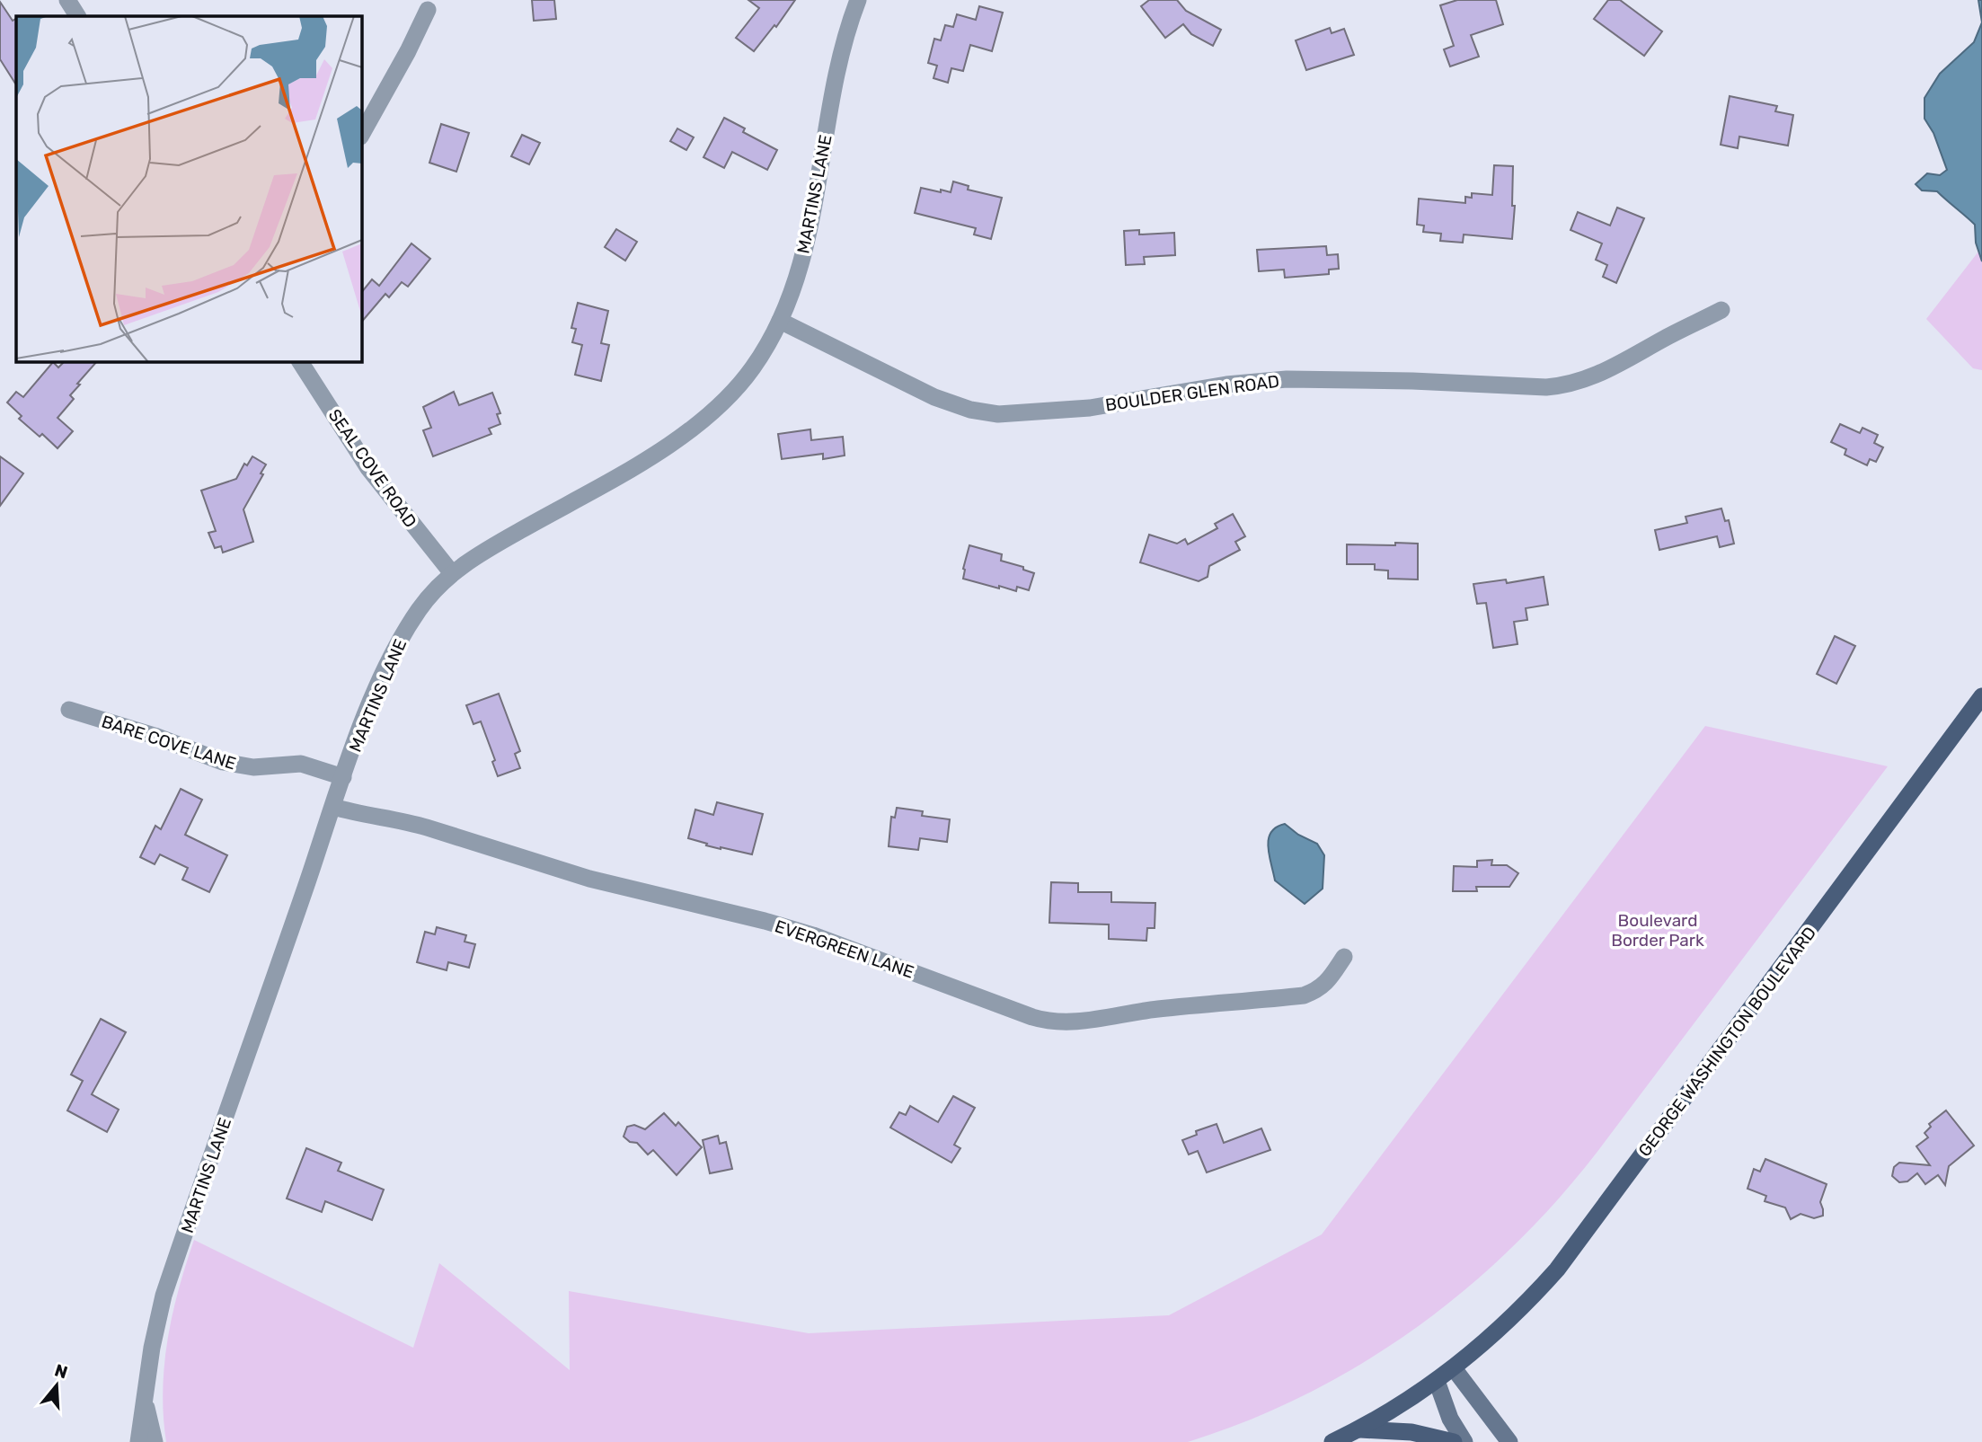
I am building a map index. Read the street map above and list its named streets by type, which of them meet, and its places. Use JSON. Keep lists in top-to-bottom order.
{
  "streets": {
    "main road": ["GEORGE WASHINGTON BOULEVARD"],
    "street": [
      "MARTINS LANE",
      "BOULDER GLEN ROAD",
      "SEAL COVE ROAD",
      "BARE COVE LANE",
      "EVERGREEN LANE"
    ]
  },
  "crossings": [
    ["MARTINS LANE", "BOULDER GLEN ROAD"],
    ["MARTINS LANE", "SEAL COVE ROAD"],
    ["MARTINS LANE", "BARE COVE LANE"],
    ["MARTINS LANE", "EVERGREEN LANE"]
  ],
  "parks": ["Boulevard Border Park"],
  "north": "top"
}
